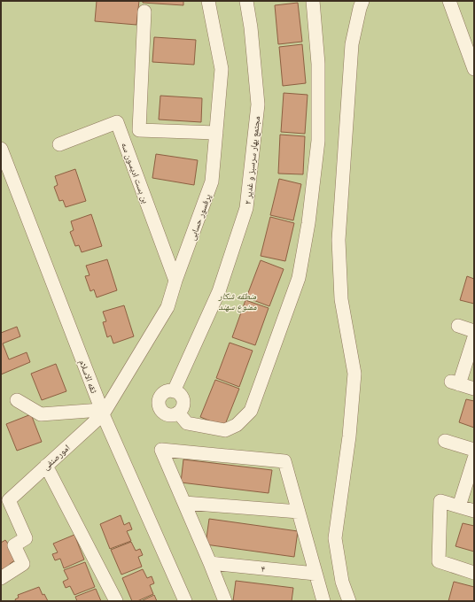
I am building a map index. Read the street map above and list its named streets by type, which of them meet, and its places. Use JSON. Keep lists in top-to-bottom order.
{
  "streets": {
    "street": [
      "مجتمع بهار سرسبز و غدیر ۲",
      "بن بست ادیسون سه",
      "پرفسور حسابی",
      "ثقه الاسلام",
      "امورصنفی",
      "۴"
    ]
  },
  "crossings": [
    ["بن بست ادیسون سه", "پرفسور حسابی"],
    ["پرفسور حسابی", "ثقه الاسلام"],
    ["پرفسور حسابی", "امورصنفی"],
    ["ثقه الاسلام", "امورصنفی"]
  ],
  "parks": ["منطقه شکار ممنوع سهند"]
}
